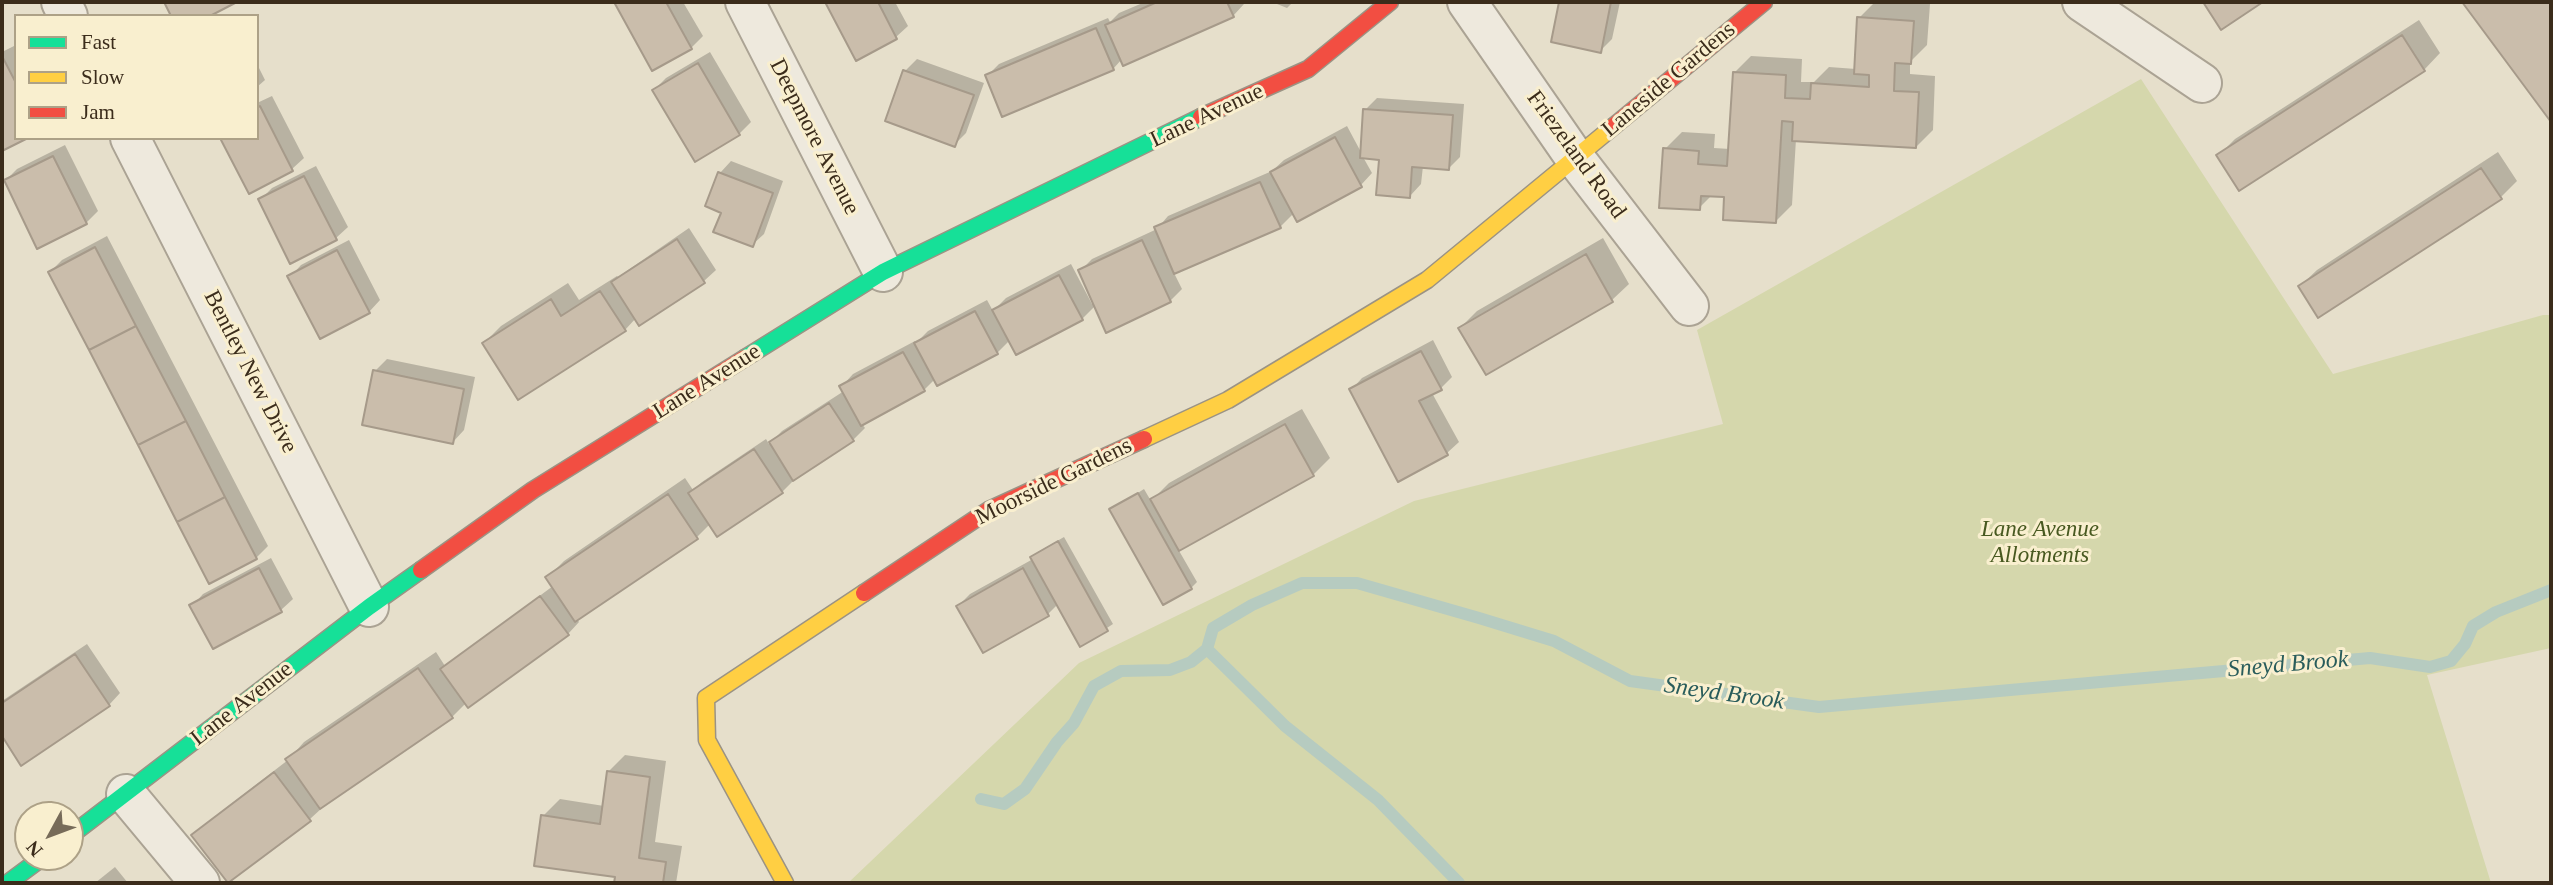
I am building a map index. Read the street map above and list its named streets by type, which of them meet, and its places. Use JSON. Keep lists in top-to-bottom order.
{
  "streets": {
    "street": [
      "Laneside Gardens",
      "Lane Avenue",
      "Deepmore Avenue",
      "Friezeland Road",
      "Bentley New Drive",
      "Moorside Gardens"
    ]
  },
  "crossings": [
    ["Laneside Gardens", "Friezeland Road"],
    ["Laneside Gardens", "Moorside Gardens"],
    ["Lane Avenue", "Deepmore Avenue"],
    ["Lane Avenue", "Bentley New Drive"],
    ["Friezeland Road", "Moorside Gardens"]
  ],
  "water": ["Sneyd Brook"],
  "parks": ["Lane Avenue Allotments"],
  "legend": ["Fast", "Slow", "Jam"],
  "north": "bottom left"
}
